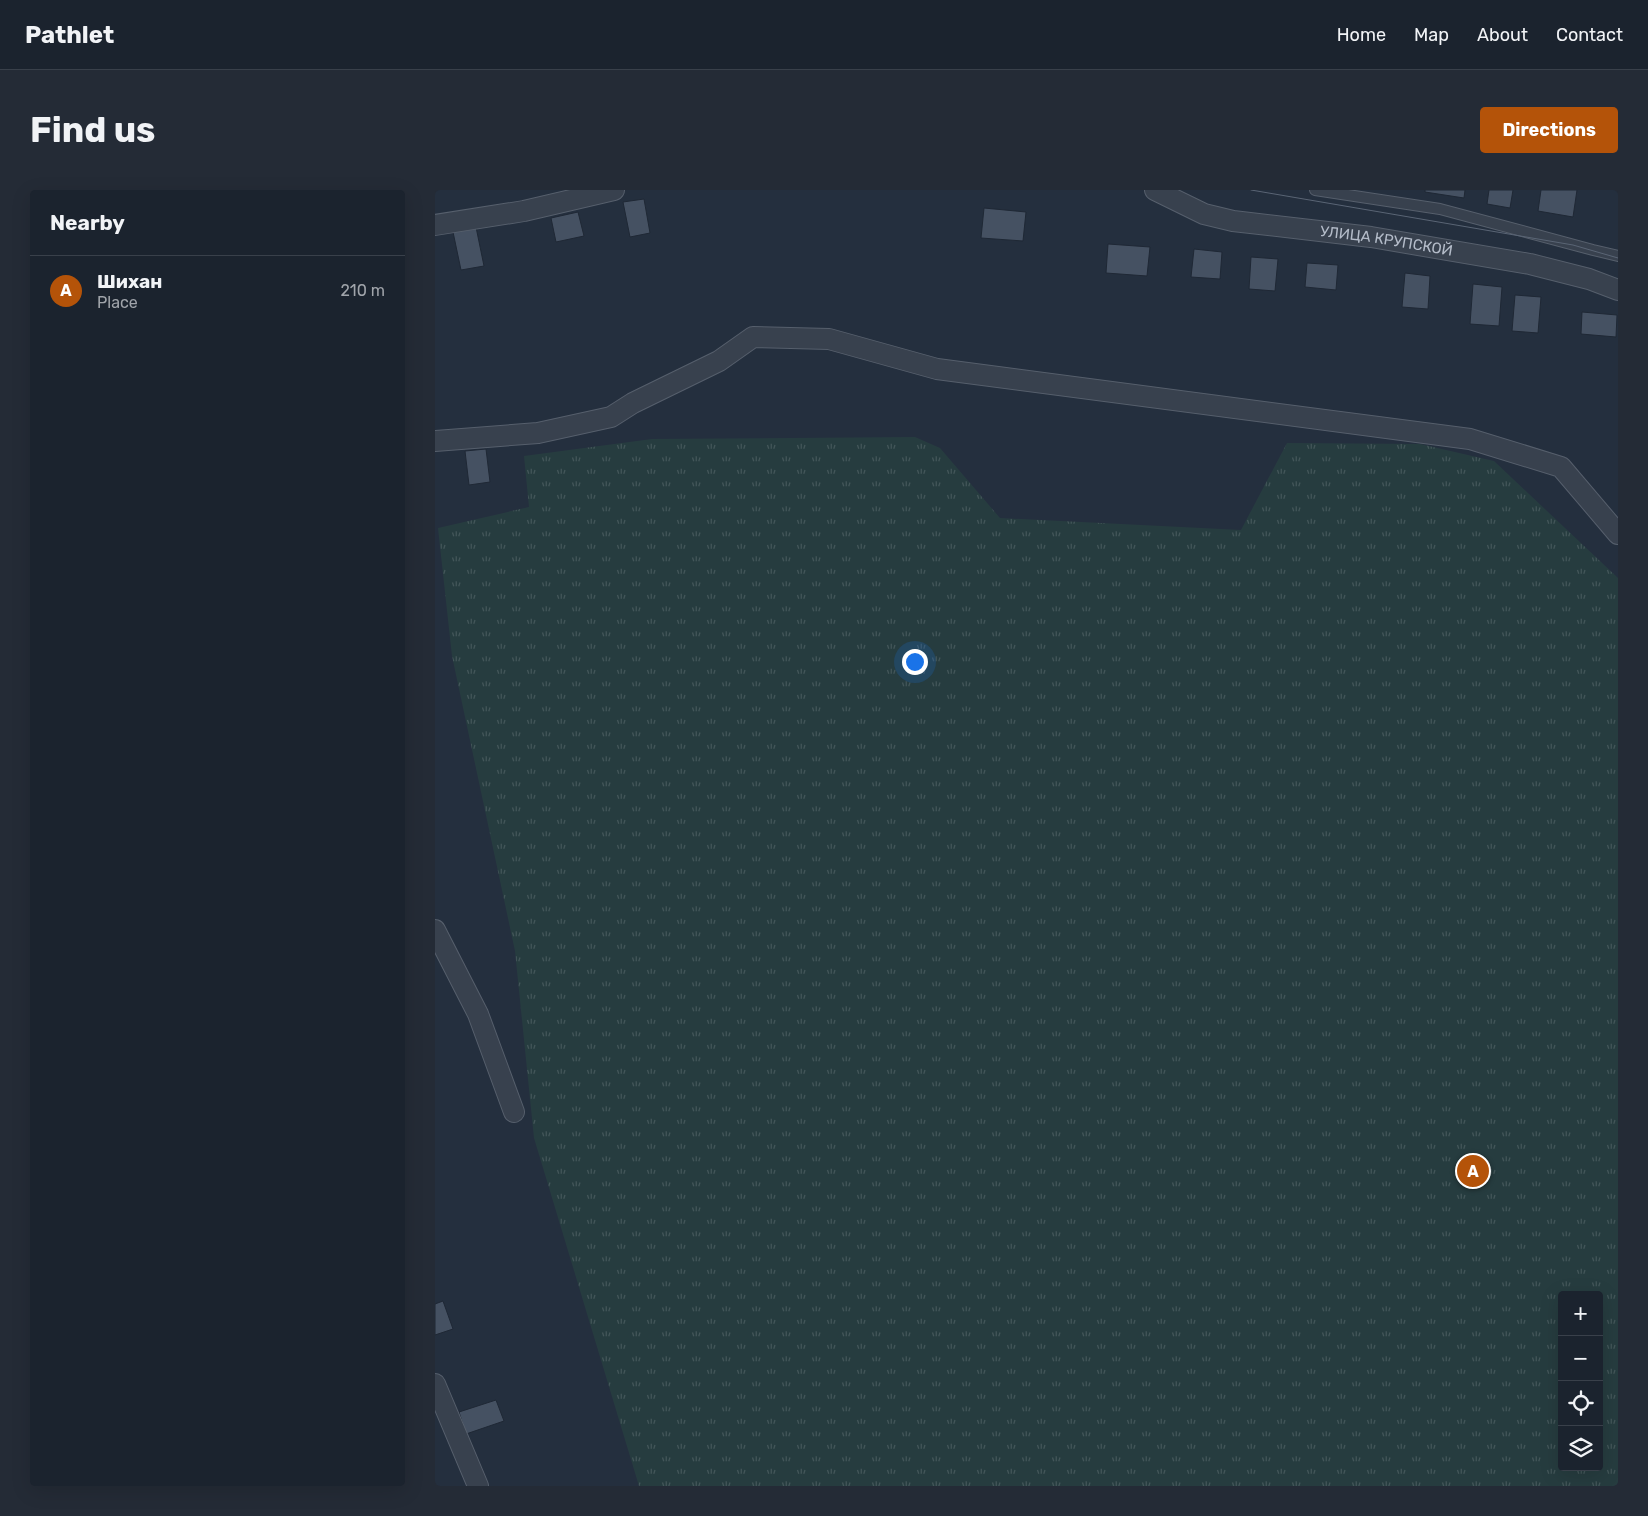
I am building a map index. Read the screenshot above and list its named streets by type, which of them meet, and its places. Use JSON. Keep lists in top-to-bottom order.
{
  "streets": {
    "street": ["УЛИЦА КРУПСКОЙ"]
  },
  "page": {
    "header": "Pathlet",
    "nav": [
      "Home",
      "Map",
      "About",
      "Contact"
    ],
    "buttons": "Directions",
    "title": "Find us",
    "heading": "Nearby",
    "list": [
      {
        "mark": "A",
        "name": "Шихан",
        "note": "Place",
        "value": "210 m"
      }
    ],
    "pins": "A",
    "map_buttons": ["+", "−"]
  }
}
